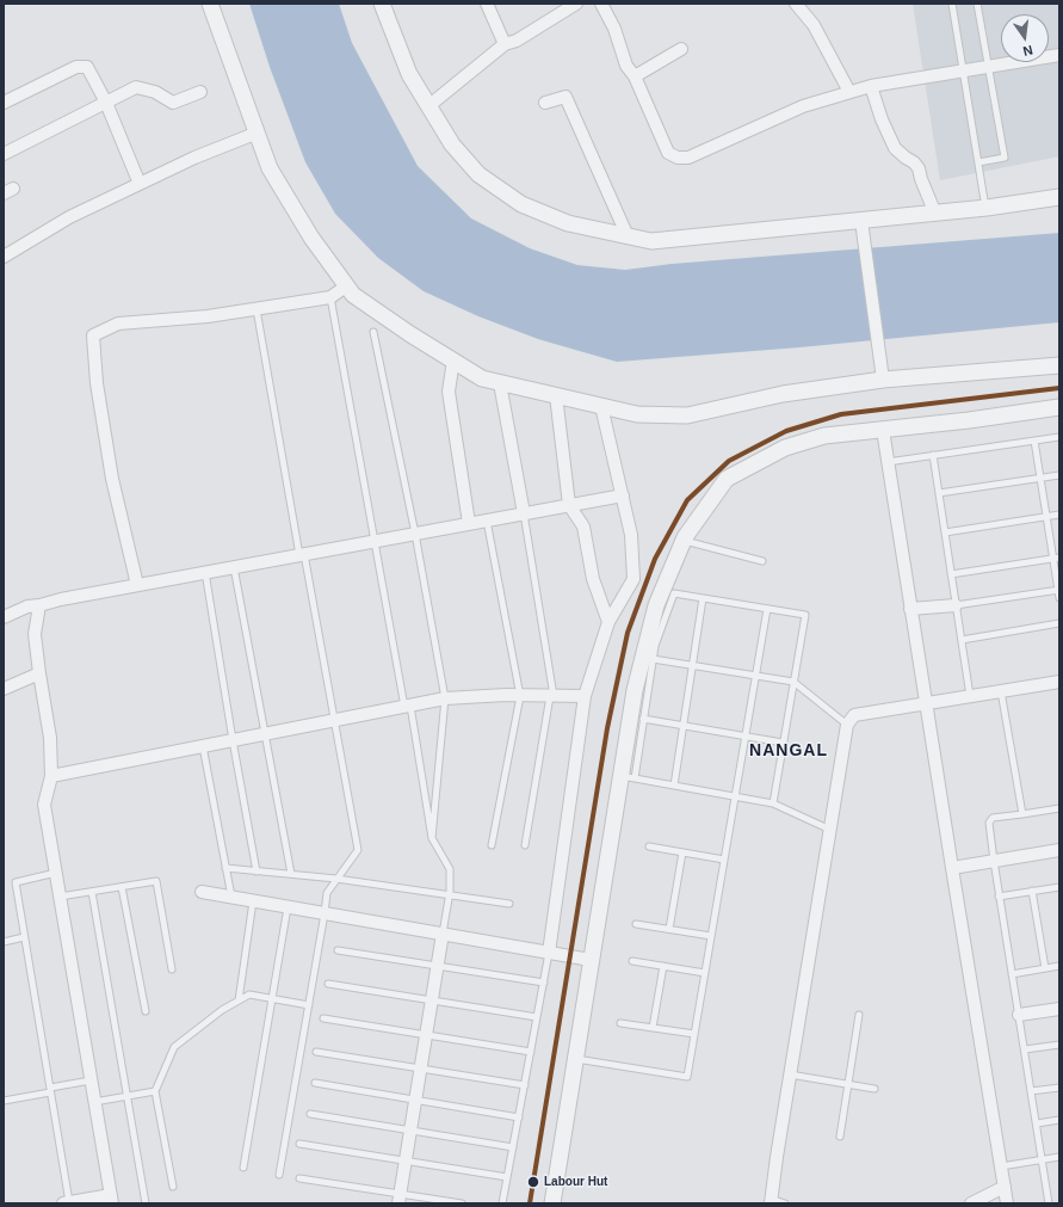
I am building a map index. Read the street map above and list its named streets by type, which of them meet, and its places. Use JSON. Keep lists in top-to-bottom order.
{
  "districts": ["NANGAL"],
  "places": ["Labour Hut"],
  "north": "bottom"
}
